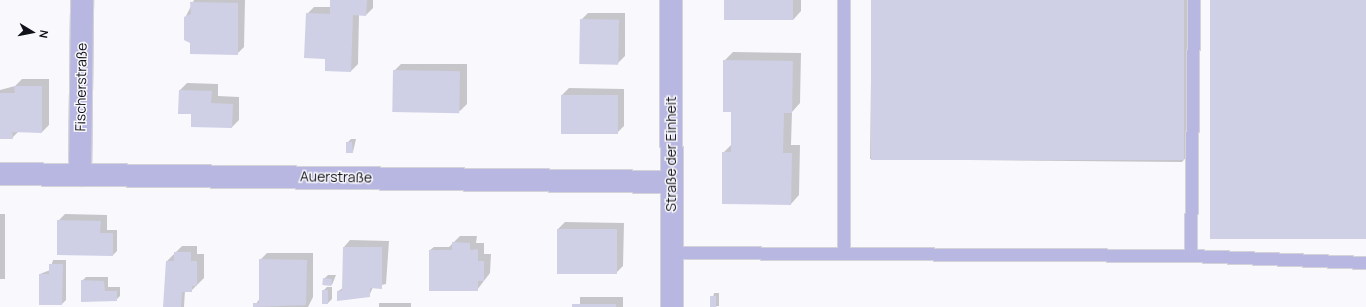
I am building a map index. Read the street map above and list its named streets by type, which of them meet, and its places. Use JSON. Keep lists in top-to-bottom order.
{
  "streets": {
    "street": ["Fischerstraße", "Straße der Einheit", "Auerstraße"]
  },
  "crossings": [
    ["Fischerstraße", "Auerstraße"],
    ["Straße der Einheit", "Auerstraße"]
  ],
  "north": "right"
}
